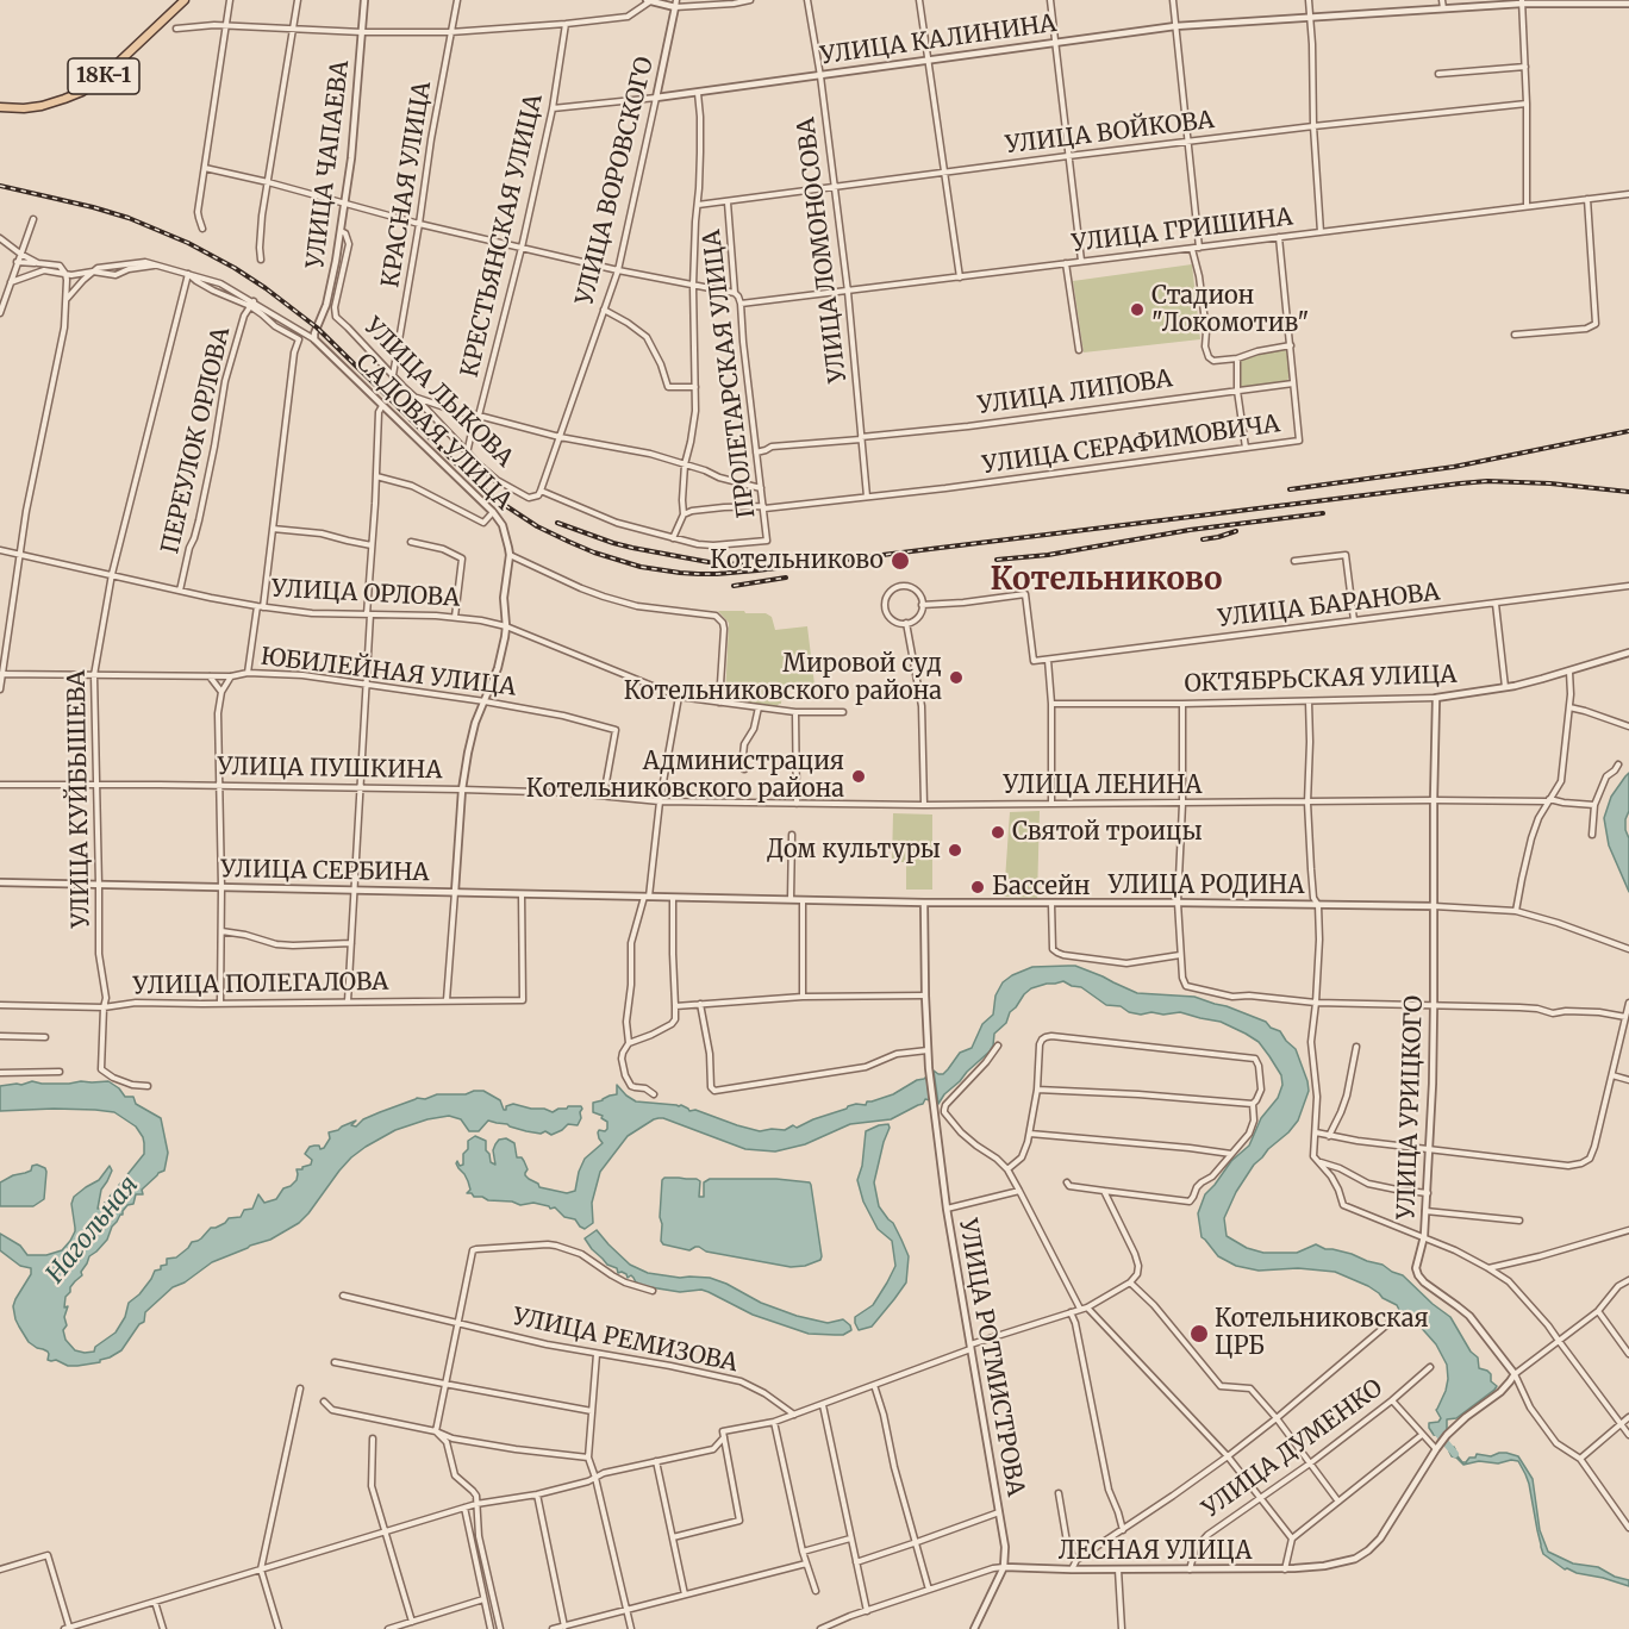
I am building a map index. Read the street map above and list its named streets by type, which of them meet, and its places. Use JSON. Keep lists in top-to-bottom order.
{
  "streets": {
    "main road": ["18К-1"],
    "street": [
      "УЛИЦА КАЛИНИНА",
      "УЛИЦА ВОЙКОВА",
      "УЛИЦА ЧАПАЕВА",
      "УЛИЦА ВОРОВСКОГО",
      "КРАСНАЯ УЛИЦА",
      "УЛИЦА ГРИШИНА",
      "КРЕСТЬЯНСКАЯ УЛИЦА",
      "УЛИЦА ЛОМОНОСОВА",
      "ПРОЛЕТАРСКАЯ УЛИЦА",
      "УЛИЦА ЛЫКОВА",
      "УЛИЦА ЛИПОВА",
      "САДОВАЯ УЛИЦА",
      "ПЕРЕУЛОК ОРЛОВА",
      "УЛИЦА СЕРАФИМОВИЧА",
      "УЛИЦА ОРЛОВА",
      "УЛИЦА БАРАНОВА",
      "ЮБИЛЕЙНАЯ УЛИЦА",
      "ОКТЯБРЬСКАЯ УЛИЦА",
      "УЛИЦА ПУШКИНА",
      "УЛИЦА ЛЕНИНА",
      "УЛИЦА КУЙБЫШЕВА",
      "УЛИЦА СЕРБИНА",
      "УЛИЦА РОДИНА",
      "УЛИЦА ПОЛЕГАЛОВА",
      "УЛИЦА УРИЦКОГО",
      "УЛИЦА РЕМИЗОВА",
      "УЛИЦА РОТМИСТРОВА",
      "УЛИЦА ДУМЕНКО",
      "ЛЕСНАЯ УЛИЦА"
    ]
  },
  "crossings": [
    ["УЛИЦА КАЛИНИНА", "УЛИЦА ВОРОВСКОГО"],
    ["УЛИЦА КАЛИНИНА", "КРЕСТЬЯНСКАЯ УЛИЦА"],
    ["УЛИЦА КАЛИНИНА", "УЛИЦА ЛОМОНОСОВА"],
    ["УЛИЦА ВОЙКОВА", "УЛИЦА ЛОМОНОСОВА"],
    ["УЛИЦА ВОЙКОВА", "ПРОЛЕТАРСКАЯ УЛИЦА"],
    ["УЛИЦА ЧАПАЕВА", "УЛИЦА ЛЫКОВА"],
    ["УЛИЦА ЧАПАЕВА", "САДОВАЯ УЛИЦА"],
    ["УЛИЦА ВОРОВСКОГО", "УЛИЦА ЛЫКОВА"],
    ["КРАСНАЯ УЛИЦА", "УЛИЦА ЛЫКОВА"],
    ["УЛИЦА ГРИШИНА", "УЛИЦА ЛОМОНОСОВА"],
    ["УЛИЦА ГРИШИНА", "ПРОЛЕТАРСКАЯ УЛИЦА"],
    ["УЛИЦА ГРИШИНА", "УЛИЦА СЕРАФИМОВИЧА"],
    ["КРЕСТЬЯНСКАЯ УЛИЦА", "УЛИЦА ЛЫКОВА"],
    ["УЛИЦА ЛОМОНОСОВА", "УЛИЦА ЛИПОВА"],
    ["УЛИЦА ЛОМОНОСОВА", "УЛИЦА СЕРАФИМОВИЧА"],
    ["ПРОЛЕТАРСКАЯ УЛИЦА", "УЛИЦА ЛЫКОВА"],
    ["ПРОЛЕТАРСКАЯ УЛИЦА", "УЛИЦА ЛИПОВА"],
    ["ПРОЛЕТАРСКАЯ УЛИЦА", "УЛИЦА СЕРАФИМОВИЧА"],
    ["УЛИЦА ЛИПОВА", "УЛИЦА СЕРАФИМОВИЧА"],
    ["САДОВАЯ УЛИЦА", "ПЕРЕУЛОК ОРЛОВА"],
    ["САДОВАЯ УЛИЦА", "УЛИЦА КУЙБЫШЕВА"],
    ["ПЕРЕУЛОК ОРЛОВА", "УЛИЦА ОРЛОВА"],
    ["УЛИЦА ОРЛОВА", "УЛИЦА КУЙБЫШЕВА"],
    ["ЮБИЛЕЙНАЯ УЛИЦА", "УЛИЦА ПУШКИНА"],
    ["ЮБИЛЕЙНАЯ УЛИЦА", "УЛИЦА КУЙБЫШЕВА"],
    ["ОКТЯБРЬСКАЯ УЛИЦА", "УЛИЦА УРИЦКОГО"],
    ["УЛИЦА ПУШКИНА", "УЛИЦА ЛЕНИНА"],
    ["УЛИЦА ПУШКИНА", "УЛИЦА КУЙБЫШЕВА"],
    ["УЛИЦА ЛЕНИНА", "УЛИЦА УРИЦКОГО"],
    ["УЛИЦА КУЙБЫШЕВА", "УЛИЦА СЕРБИНА"],
    ["УЛИЦА КУЙБЫШЕВА", "УЛИЦА ПОЛЕГАЛОВА"],
    ["УЛИЦА СЕРБИНА", "УЛИЦА РОДИНА"],
    ["УЛИЦА СЕРБИНА", "УЛИЦА ПОЛЕГАЛОВА"],
    ["УЛИЦА РОДИНА", "УЛИЦА УРИЦКОГО"],
    ["УЛИЦА РОДИНА", "УЛИЦА РОТМИСТРОВА"],
    ["УЛИЦА РОТМИСТРОВА", "ЛЕСНАЯ УЛИЦА"],
    ["УЛИЦА ДУМЕНКО", "ЛЕСНАЯ УЛИЦА"]
  ],
  "districts": ["Котельниково"],
  "water": ["Нагольная"],
  "places": [
    "Стадион \"Локомотив\"",
    "Котельниково",
    "Мировой суд Котельниковского района",
    "Администрация Котельниковского района",
    "Святой троицы",
    "Дом культуры",
    "Бассейн",
    "Котельниковская ЦРБ"
  ]
}
